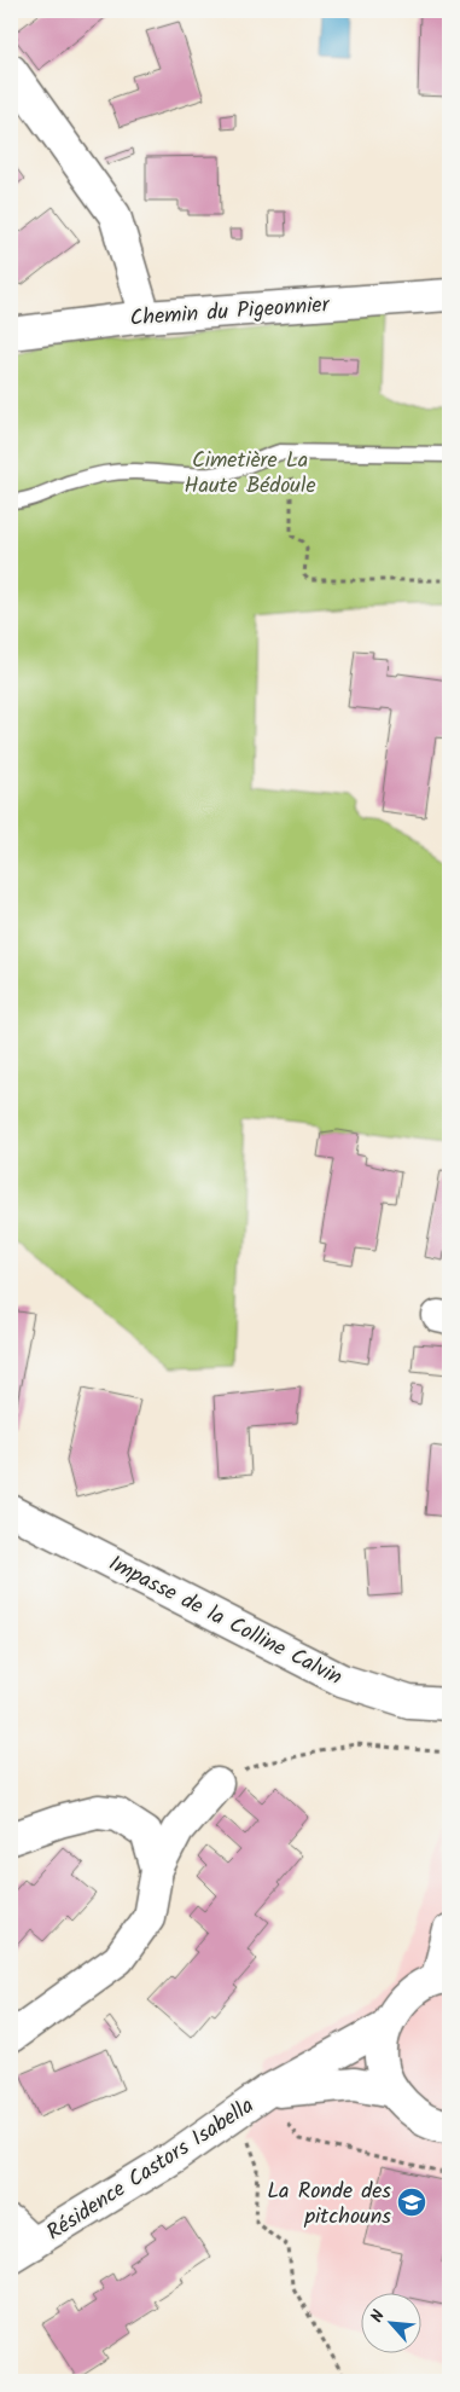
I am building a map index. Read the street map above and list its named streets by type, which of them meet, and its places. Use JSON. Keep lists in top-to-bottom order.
{
  "streets": {
    "street": ["Chemin du Pigeonnier", "Impasse de la Colline Calvin", "Résidence Castors Isabella"]
  },
  "parks": ["Cimetière La Haute Bédoule"],
  "places": {
    "school or university": ["La Ronde des pitchouns"]
  },
  "north": "top left"
}
